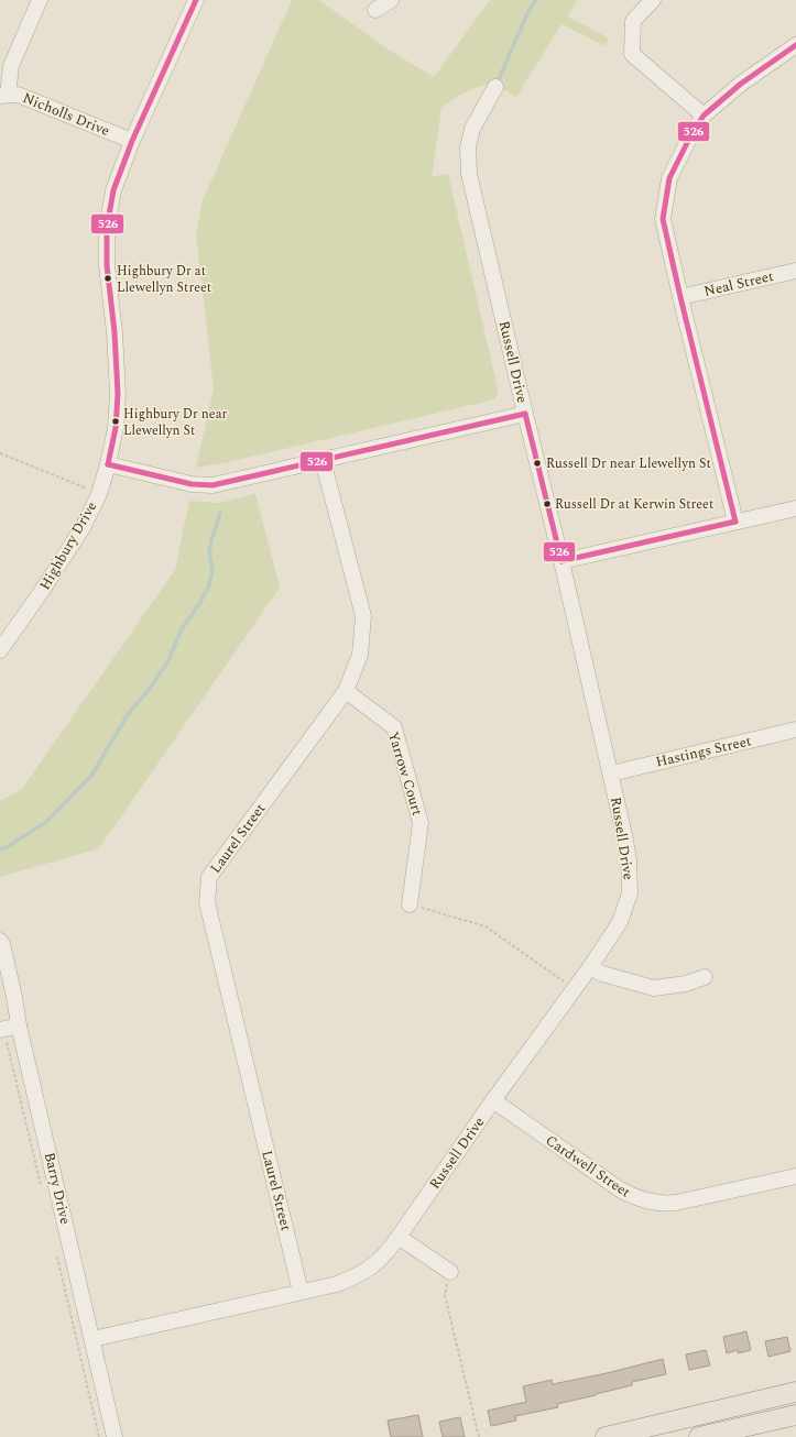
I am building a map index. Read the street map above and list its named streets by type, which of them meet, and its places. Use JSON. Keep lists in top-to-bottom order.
{
  "streets": {
    "street": [
      "Nicholls Drive",
      "Neal Street",
      "Russell Drive",
      "Highbury Drive",
      "Hastings Street",
      "Yarrow Court",
      "Laurel Street",
      "Cardwell Street",
      "Barry Drive"
    ]
  },
  "crossings": [
    ["Nicholls Drive", "Highbury Drive"],
    ["Russell Drive", "Hastings Street"],
    ["Russell Drive", "Laurel Street"],
    ["Russell Drive", "Cardwell Street"],
    ["Russell Drive", "Barry Drive"],
    ["Yarrow Court", "Laurel Street"]
  ],
  "places": [
    "Highbury Dr at Llewellyn Street",
    "Highbury Dr near Llewellyn St",
    "Russell Dr near Llewellyn St",
    "Russell Dr at Kerwin Street"
  ],
  "lines": ["transit line 526"]
}
